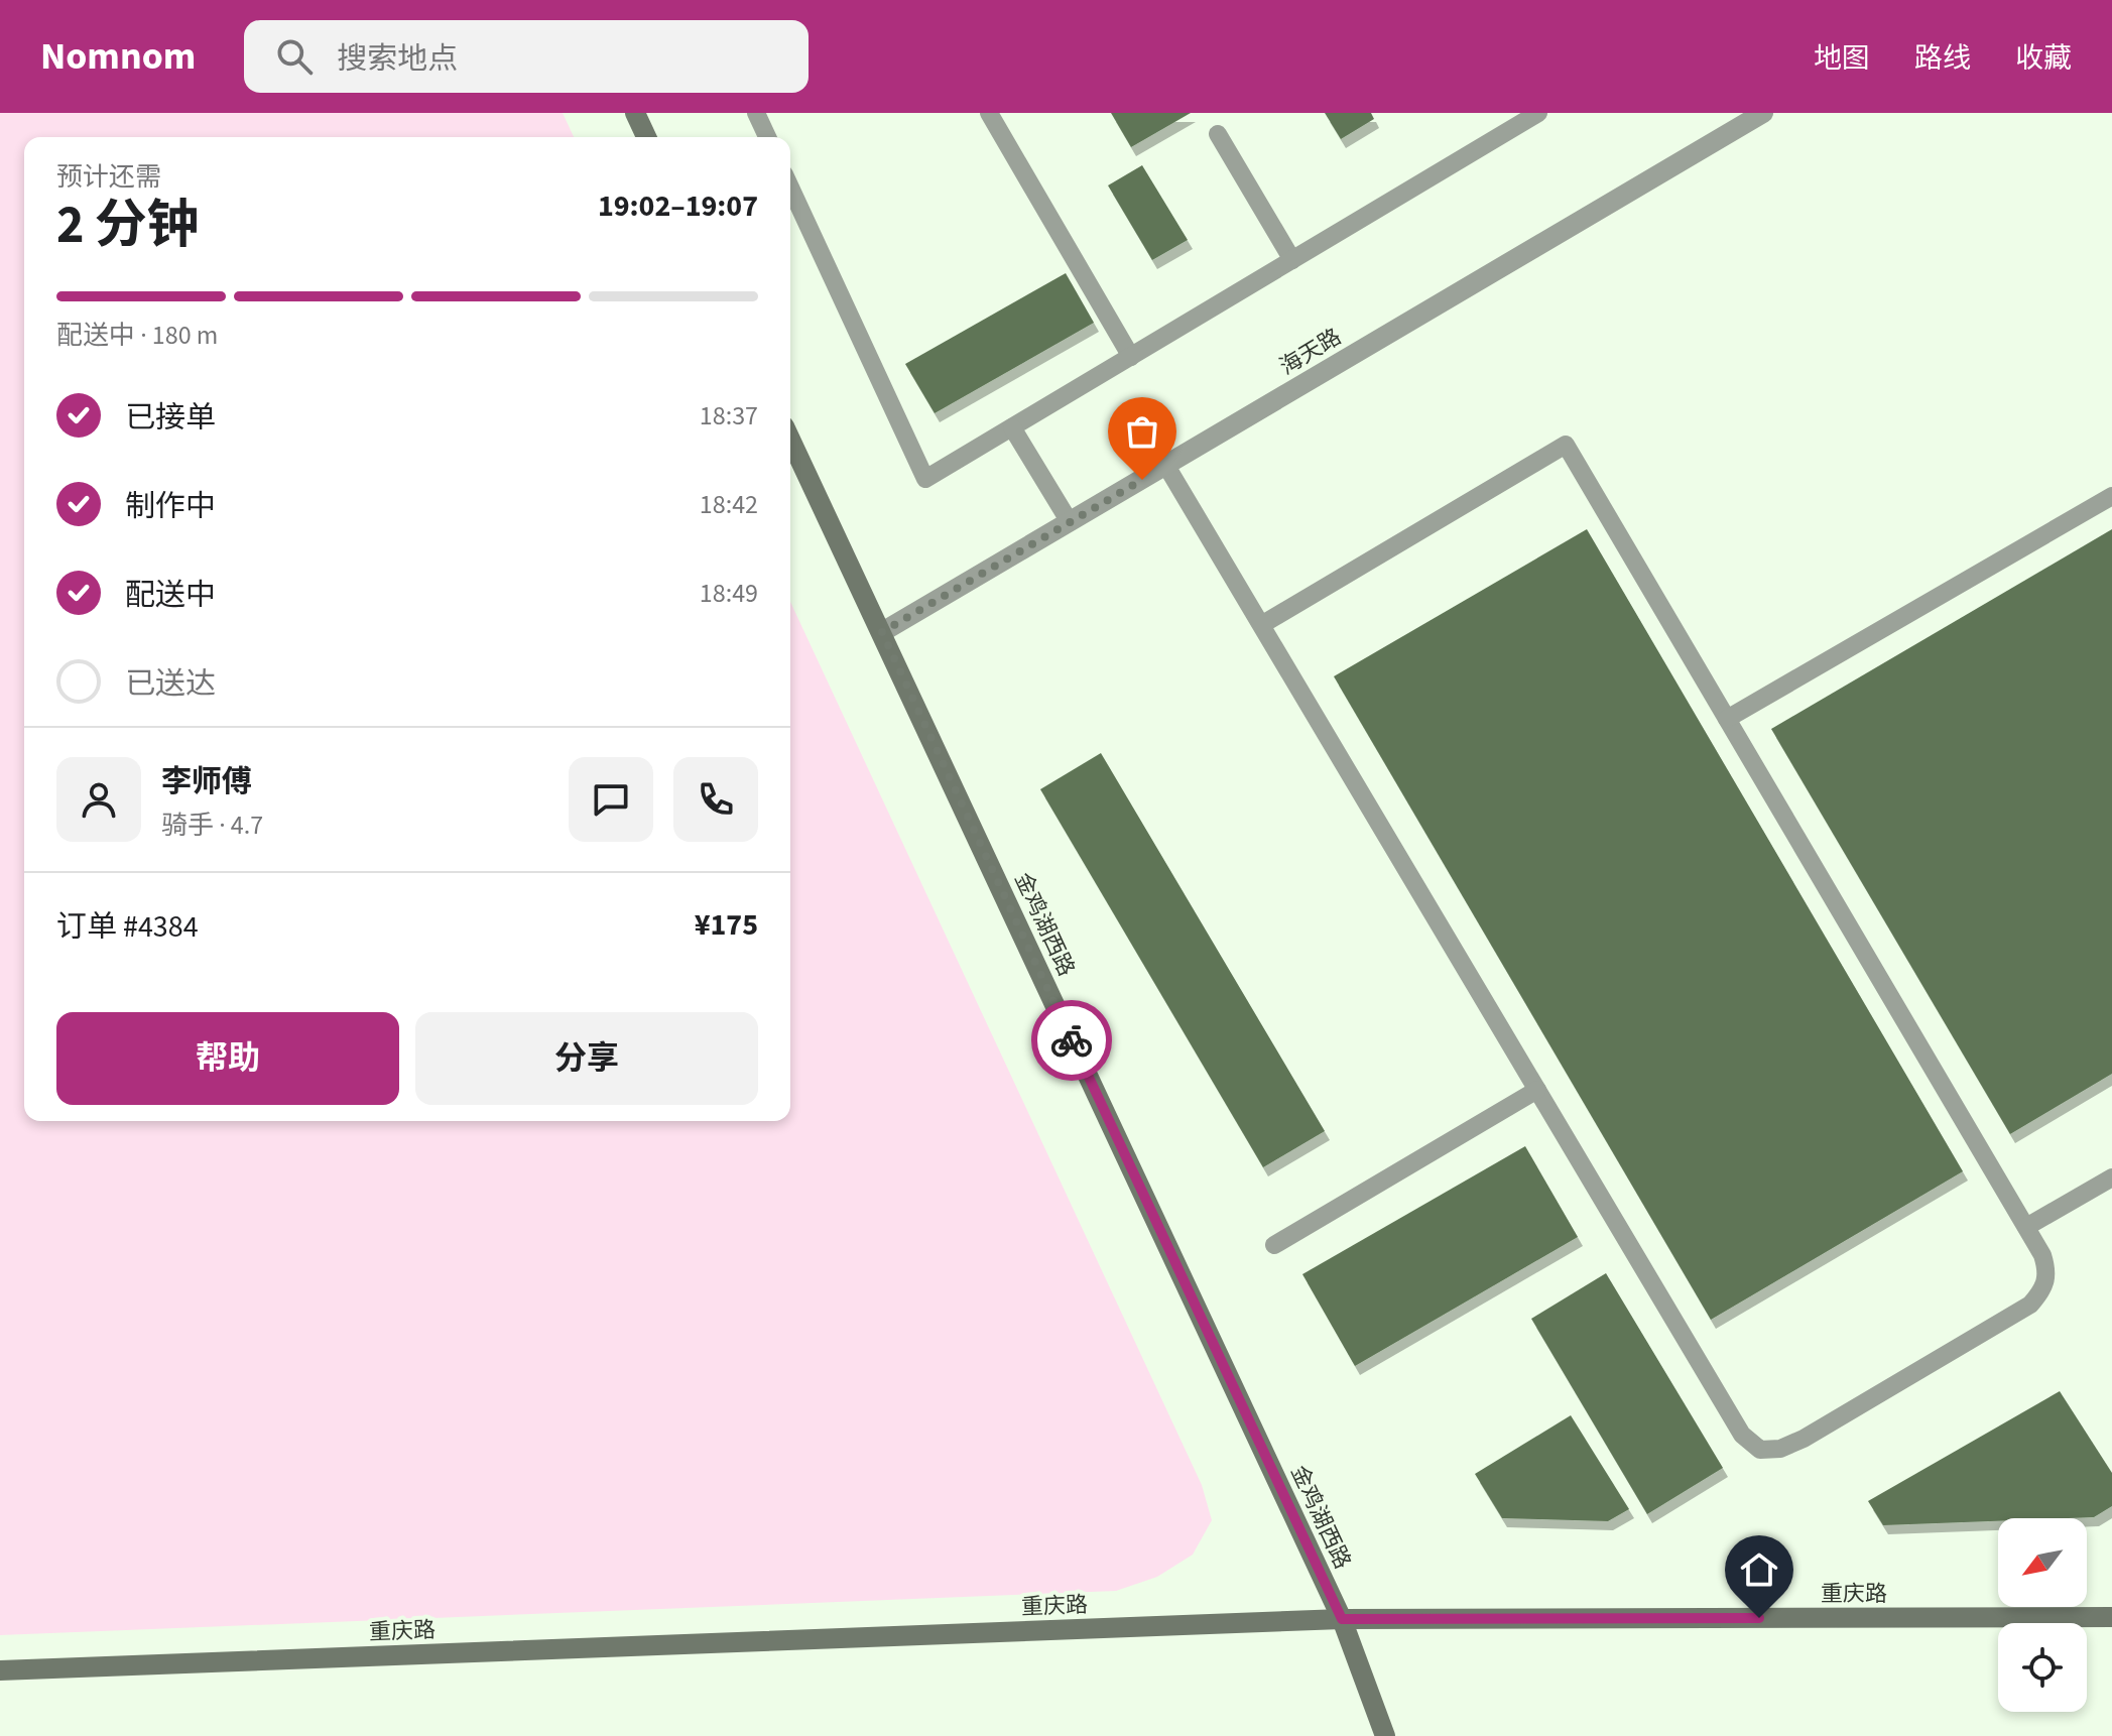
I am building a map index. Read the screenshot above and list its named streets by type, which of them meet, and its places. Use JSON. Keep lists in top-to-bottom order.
{
  "streets": {
    "street": ["海天路", "金鸡湖西路", "重庆路"]
  },
  "crossings": [
    ["海天路", "金鸡湖西路"],
    ["金鸡湖西路", "重庆路"]
  ],
  "north": "bottom left",
  "page": {
    "header": "Nomnom",
    "search": "搜索地点",
    "nav": ["地图", "路线", "收藏"],
    "heading": ["2 分钟", "预计还需", "19:02–19:07"],
    "panel": [
      "李师傅",
      "骑手 · 4.7",
      "订单 #4384",
      "¥175"
    ],
    "bar": "配送中 · 180 m",
    "list": [
      ["已接单", "18:37"],
      ["制作中", "18:42"],
      ["配送中", "18:49"],
      "已送达"
    ],
    "buttons": ["帮助", "分享"]
  }
}
